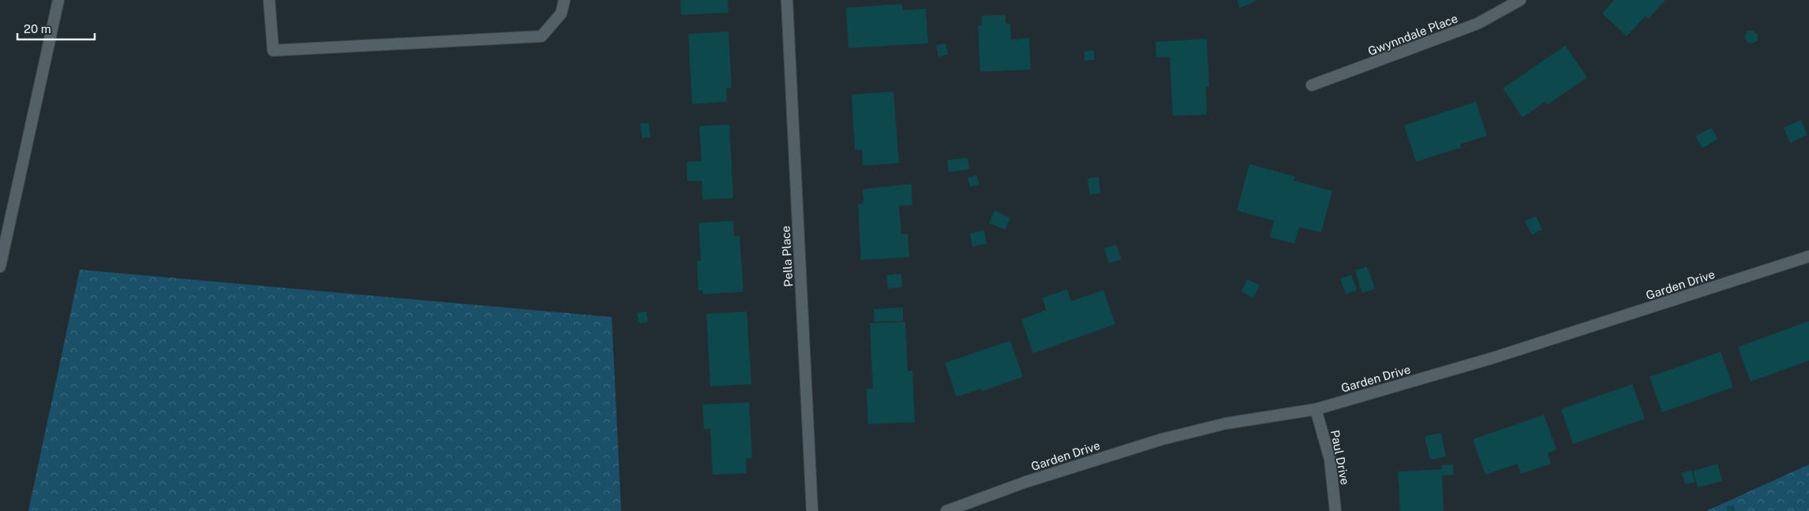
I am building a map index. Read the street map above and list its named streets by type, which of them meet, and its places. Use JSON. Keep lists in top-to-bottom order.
{
  "streets": {
    "street": [
      "Gwynndale Place",
      "Pella Place",
      "Garden Drive",
      "Paul Drive"
    ]
  },
  "crossings": [
    ["Garden Drive", "Paul Drive"]
  ],
  "scale_bar": "20 m"
}
